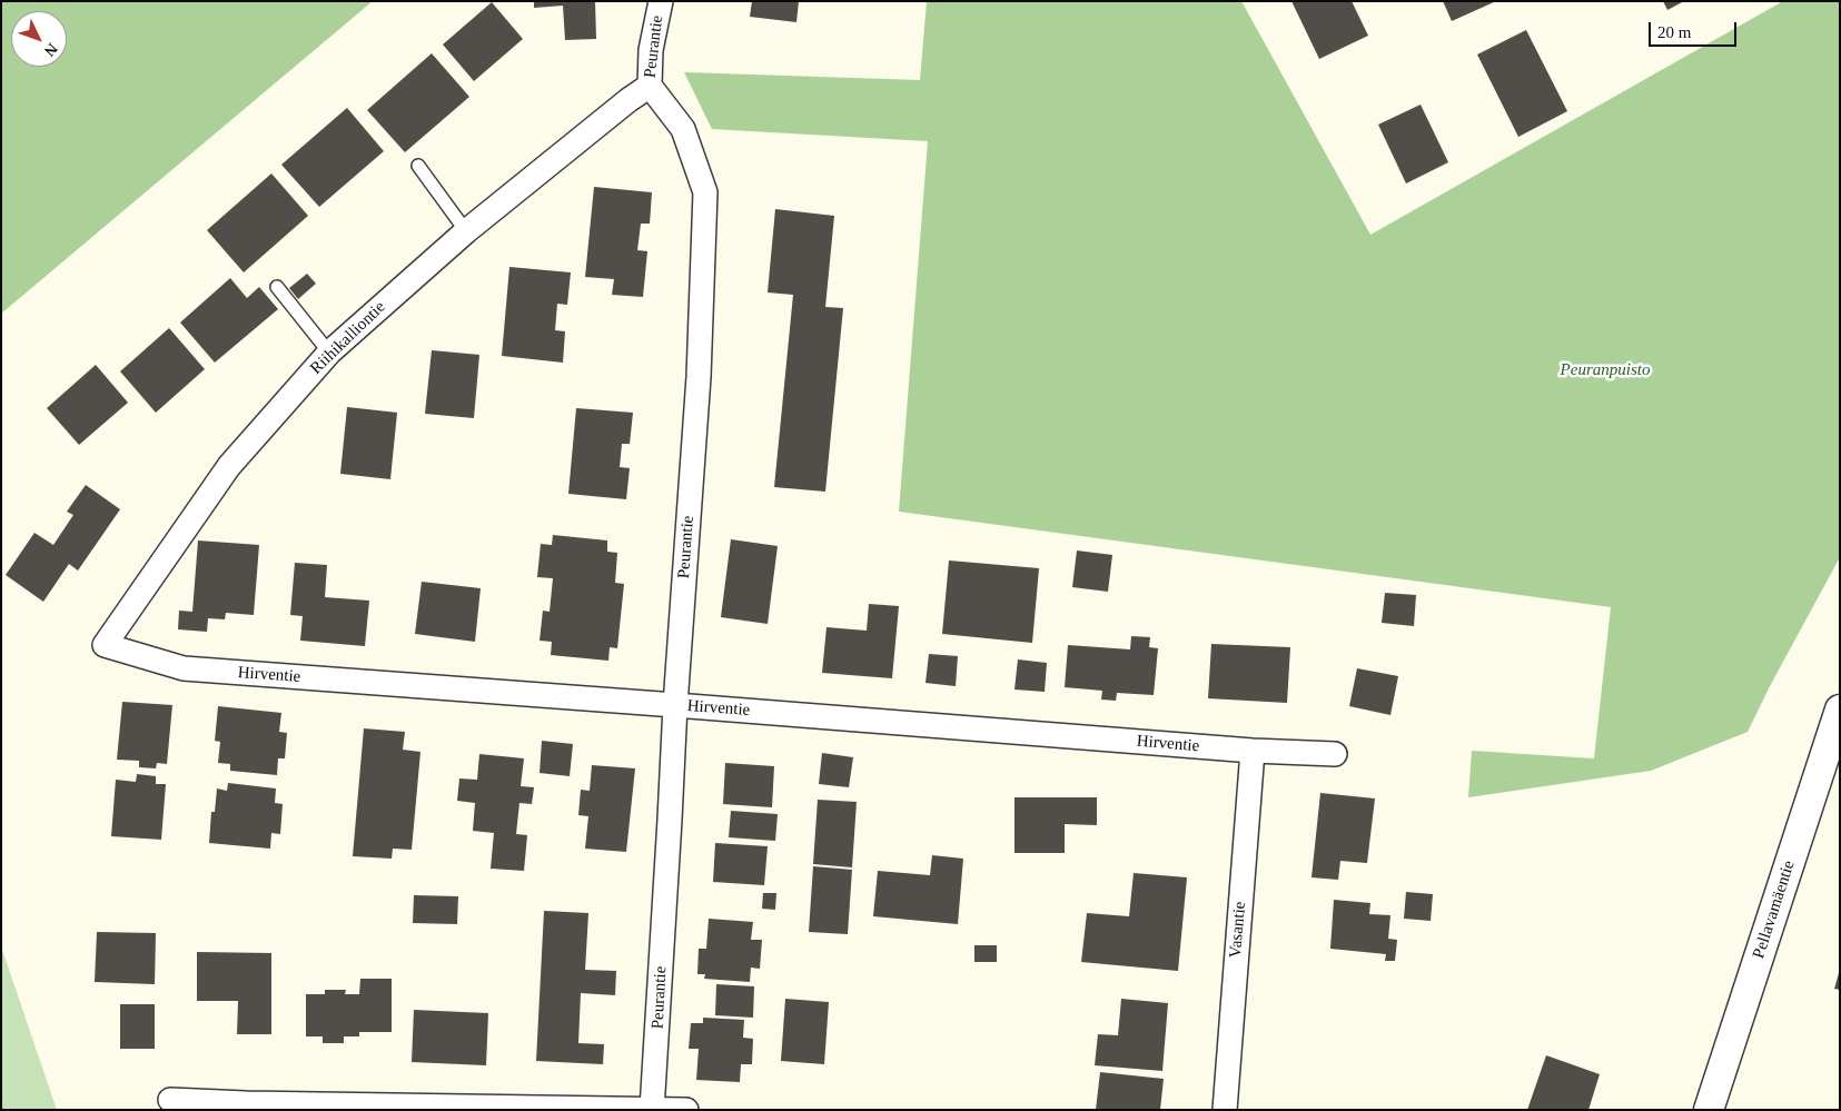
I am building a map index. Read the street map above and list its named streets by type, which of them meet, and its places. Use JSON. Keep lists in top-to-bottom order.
{
  "streets": {
    "street": [
      "Peurantie",
      "Riihikalliontie",
      "Hirventie",
      "Pellavamäentie",
      "Vasantie"
    ]
  },
  "crossings": [
    ["Peurantie", "Riihikalliontie"],
    ["Peurantie", "Hirventie"],
    ["Riihikalliontie", "Hirventie"],
    ["Hirventie", "Vasantie"]
  ],
  "parks": ["Peuranpuisto"],
  "scale_bar": "20 m",
  "north": "bottom right"
}
